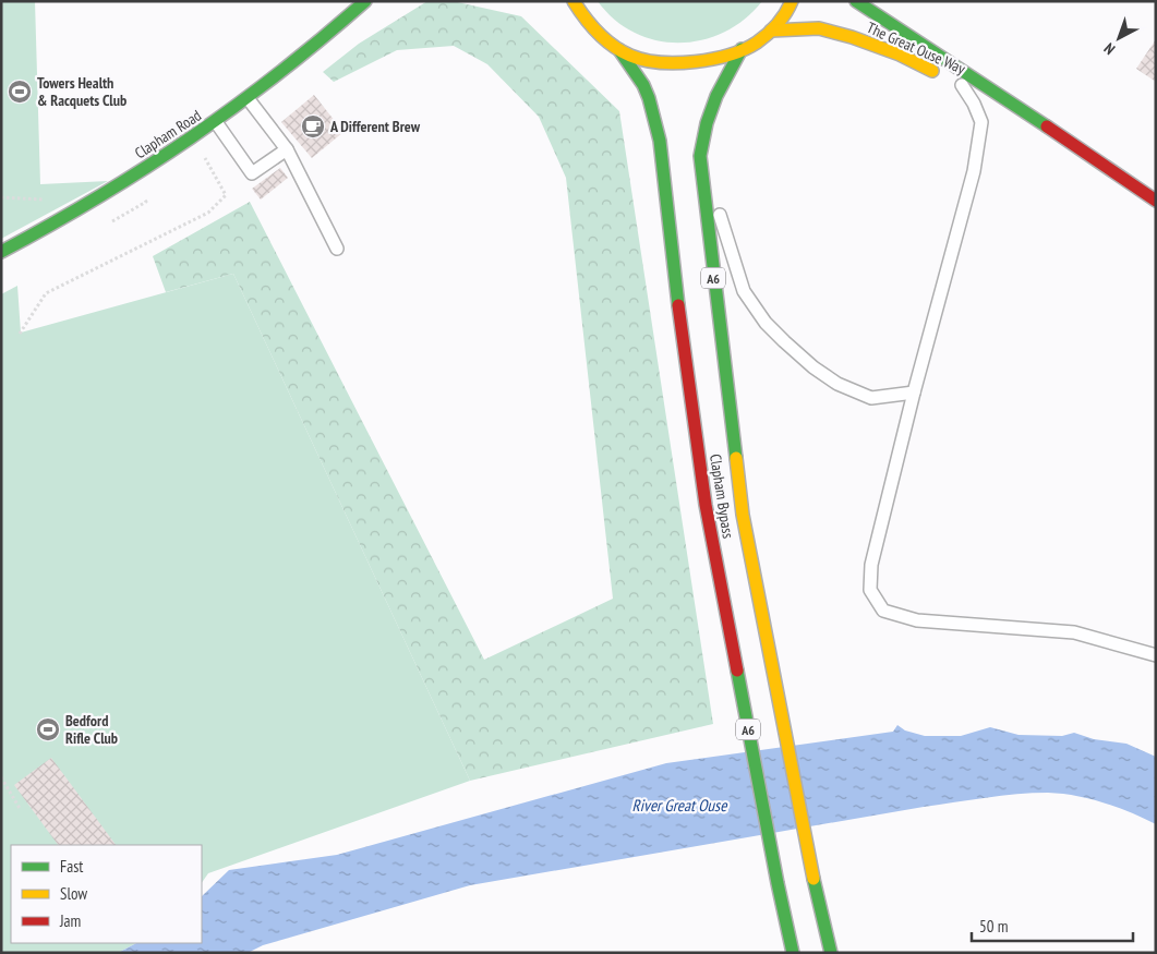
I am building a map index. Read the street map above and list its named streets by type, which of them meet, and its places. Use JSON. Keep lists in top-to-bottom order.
{
  "streets": {
    "main road": [
      "The Great Ouse Way",
      "Clapham Road",
      "A6",
      "Clapham Bypass"
    ]
  },
  "water": ["River Great Ouse"],
  "places": {
    "sports": ["Towers Health & Racquets Club", "Bedford Rifle Club"],
    "cafe": ["A Different Brew"]
  },
  "legend": ["Fast", "Slow", "Jam"],
  "scale_bar": "50 m",
  "north": "bottom left"
}
